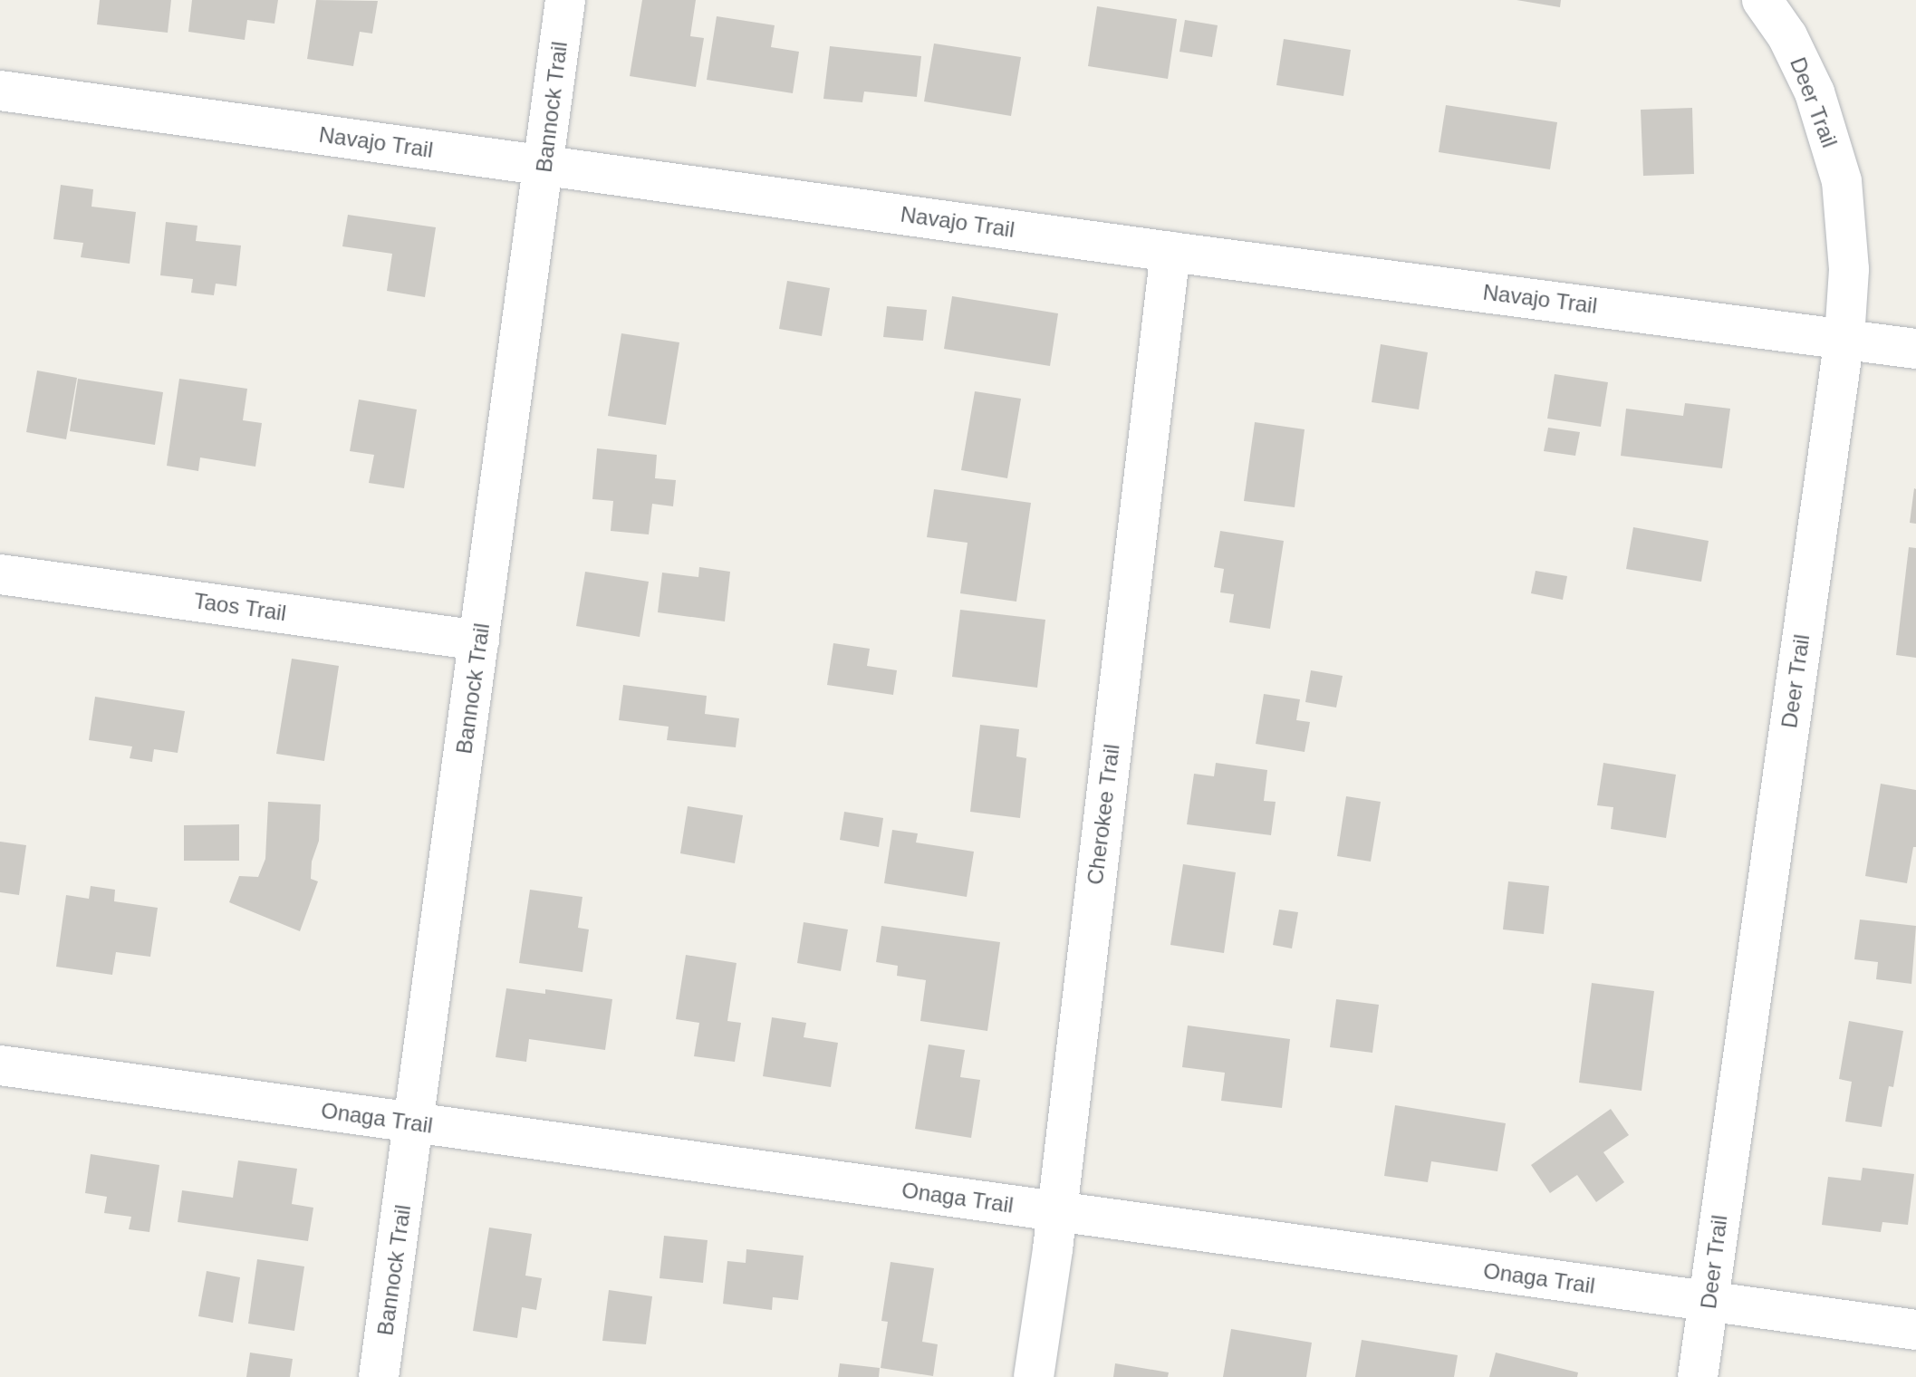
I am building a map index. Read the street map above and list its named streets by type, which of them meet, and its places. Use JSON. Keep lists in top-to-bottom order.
{
  "streets": {
    "street": [
      "Deer Trail",
      "Bannock Trail",
      "Navajo Trail",
      "Taos Trail",
      "Cherokee Trail",
      "Onaga Trail"
    ]
  },
  "crossings": [
    ["Deer Trail", "Navajo Trail"],
    ["Deer Trail", "Onaga Trail"],
    ["Bannock Trail", "Navajo Trail"],
    ["Bannock Trail", "Taos Trail"],
    ["Bannock Trail", "Onaga Trail"],
    ["Navajo Trail", "Cherokee Trail"],
    ["Cherokee Trail", "Onaga Trail"]
  ]
}
